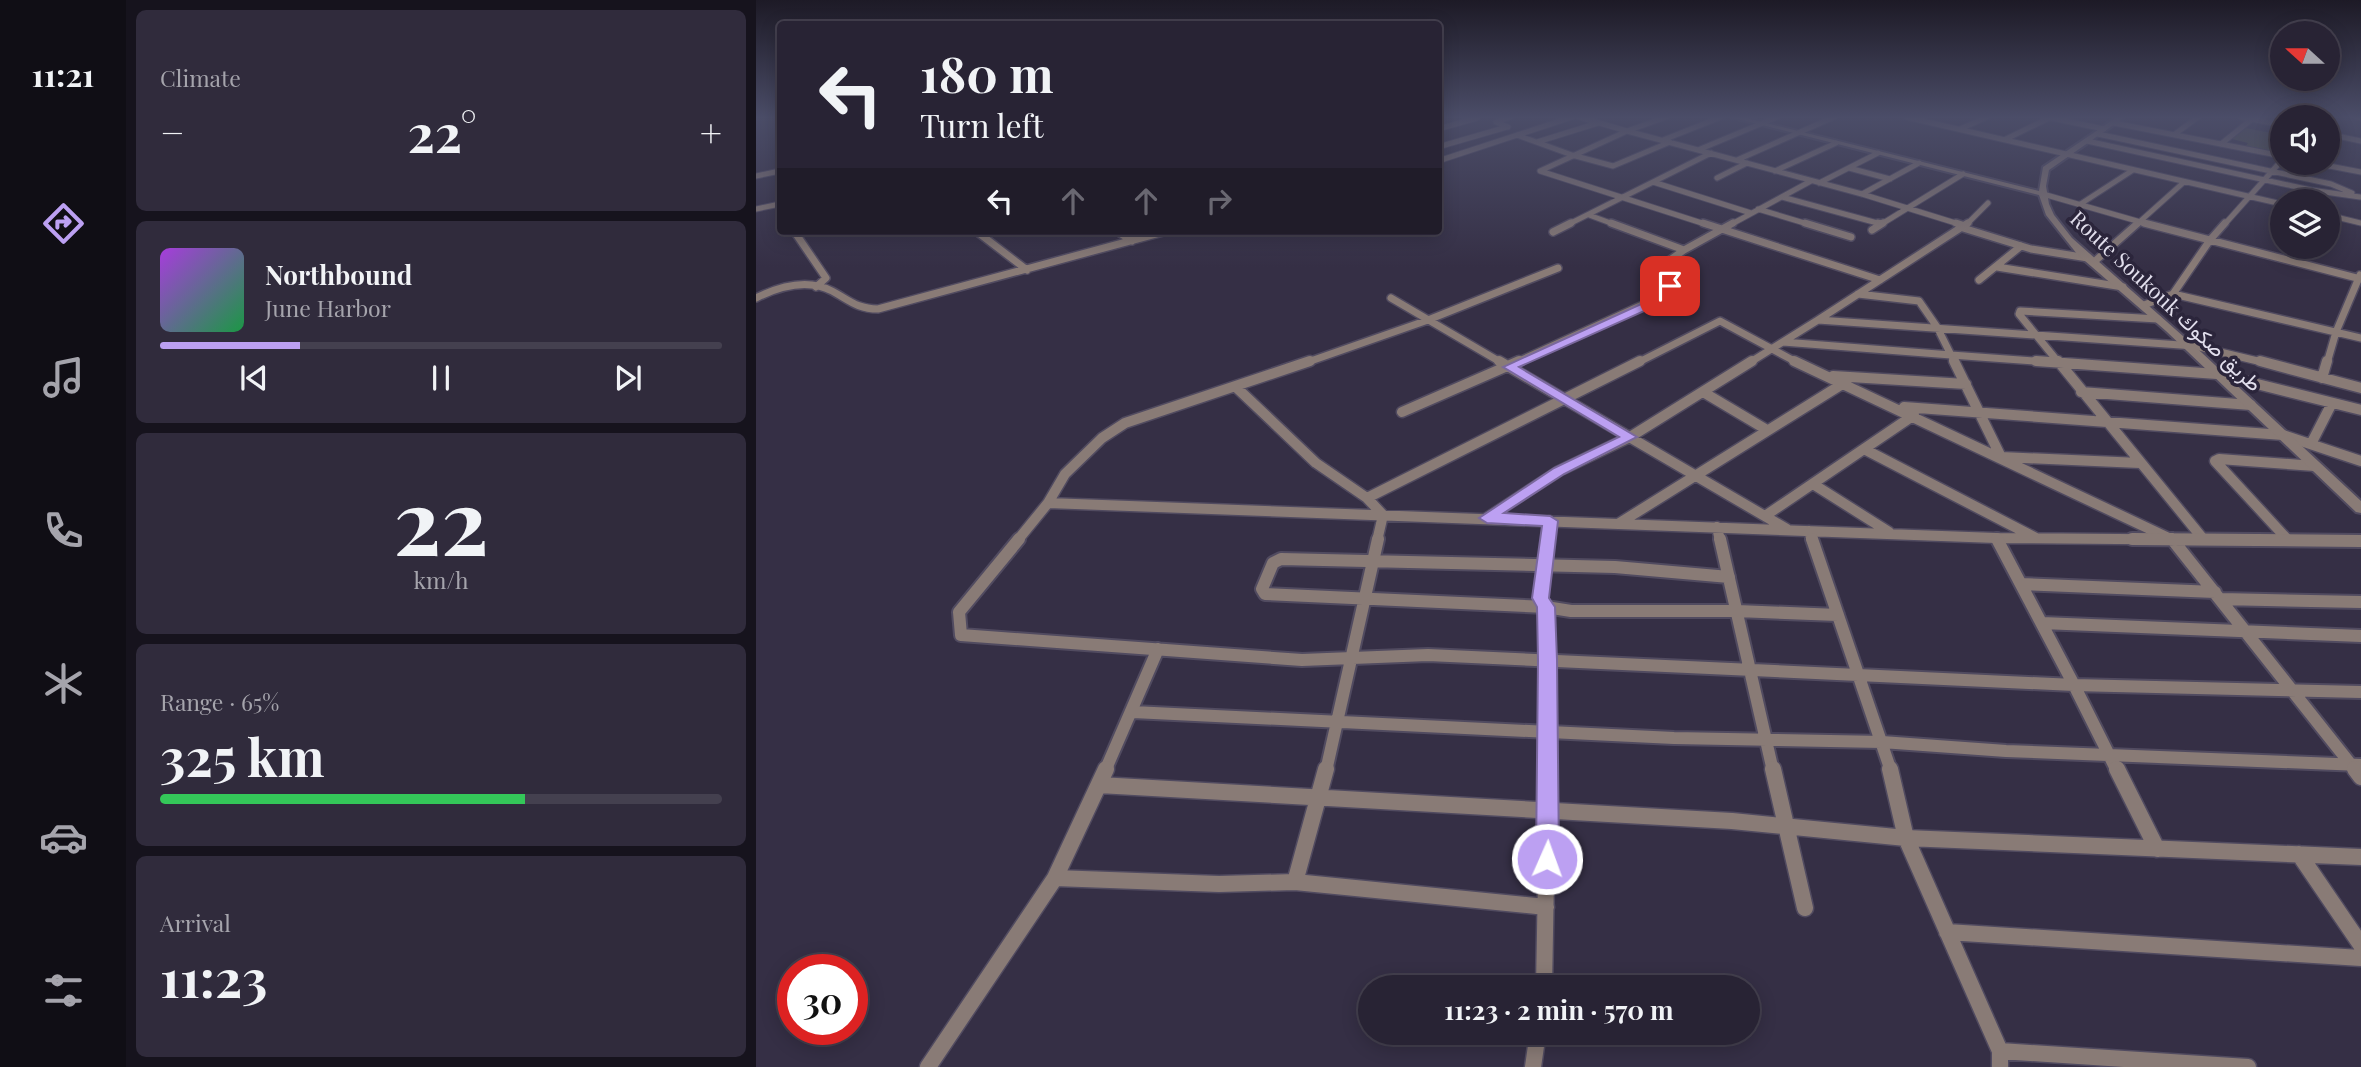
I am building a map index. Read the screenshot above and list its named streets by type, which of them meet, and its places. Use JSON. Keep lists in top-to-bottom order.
{
  "streets": {
    "street": ["Route Soukouk طريق صكوك"]
  },
  "north": "left",
  "page": {
    "tabs": "11:21",
    "tile": [
      "Climate",
      ["22", "km/h"],
      ["Range · 65%", "325 km"],
      ["Arrival", "11:23"]
    ],
    "turn": ["180 m", "Turn left"],
    "heat": ["−", "22°", "+"],
    "song": ["Northbound", "June Harbor"],
    "limit": "30",
    "trip": "11:23 · 2 min · 570 m"
  }
}
